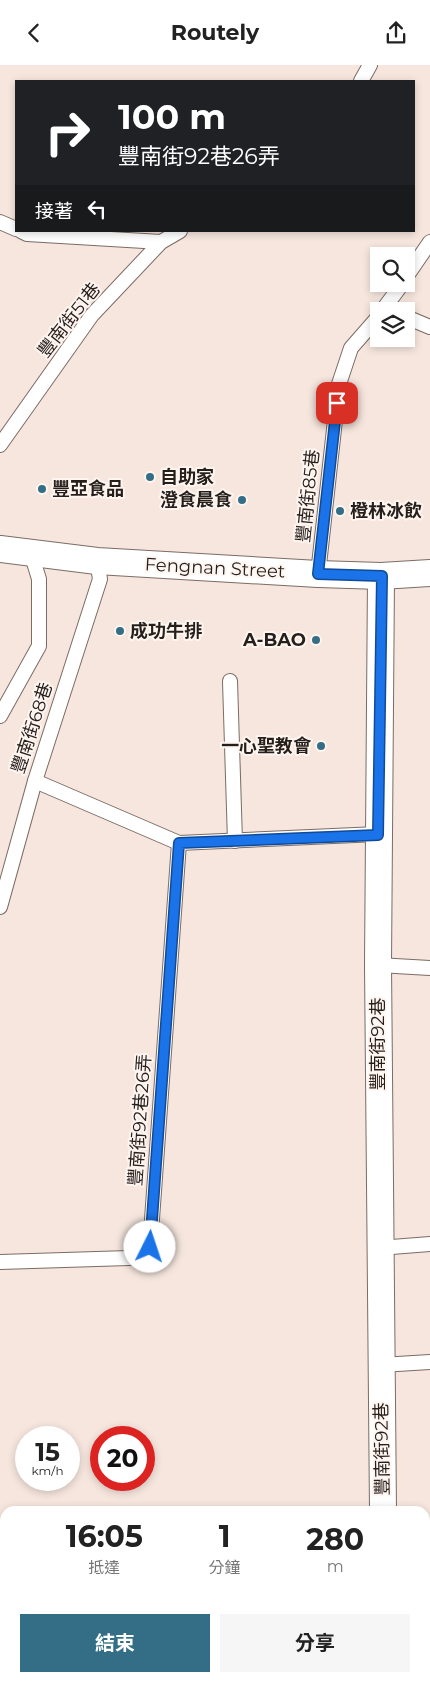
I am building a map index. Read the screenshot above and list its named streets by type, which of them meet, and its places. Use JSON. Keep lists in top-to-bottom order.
{
  "streets": {
    "street": ["Fengnan Street", "豐南街92巷"],
    "lane": [
      "豐南街51巷",
      "豐南街85巷",
      "豐南街68巷",
      "豐南街92巷26弄"
    ]
  },
  "crossings": [
    ["豐南街85巷", "Fengnan Street"],
    ["Fengnan Street", "豐南街68巷"],
    ["Fengnan Street", "豐南街92巷"]
  ],
  "places": [
    "自助家",
    "豐亞食品",
    "澄食晨食",
    "橙林冰飲",
    "成功牛排",
    "A-BAO",
    "一心聖教會"
  ],
  "page": {
    "header": "Routely",
    "turn": ["100 m", "豐南街92巷26弄"],
    "then": "接著",
    "speed": "15 km/h",
    "limit": "20",
    "eta": [
      "16:05",
      "抵達",
      "1",
      "分鐘",
      "280",
      "m"
    ],
    "buttons": ["結束", "分享"]
  }
}
